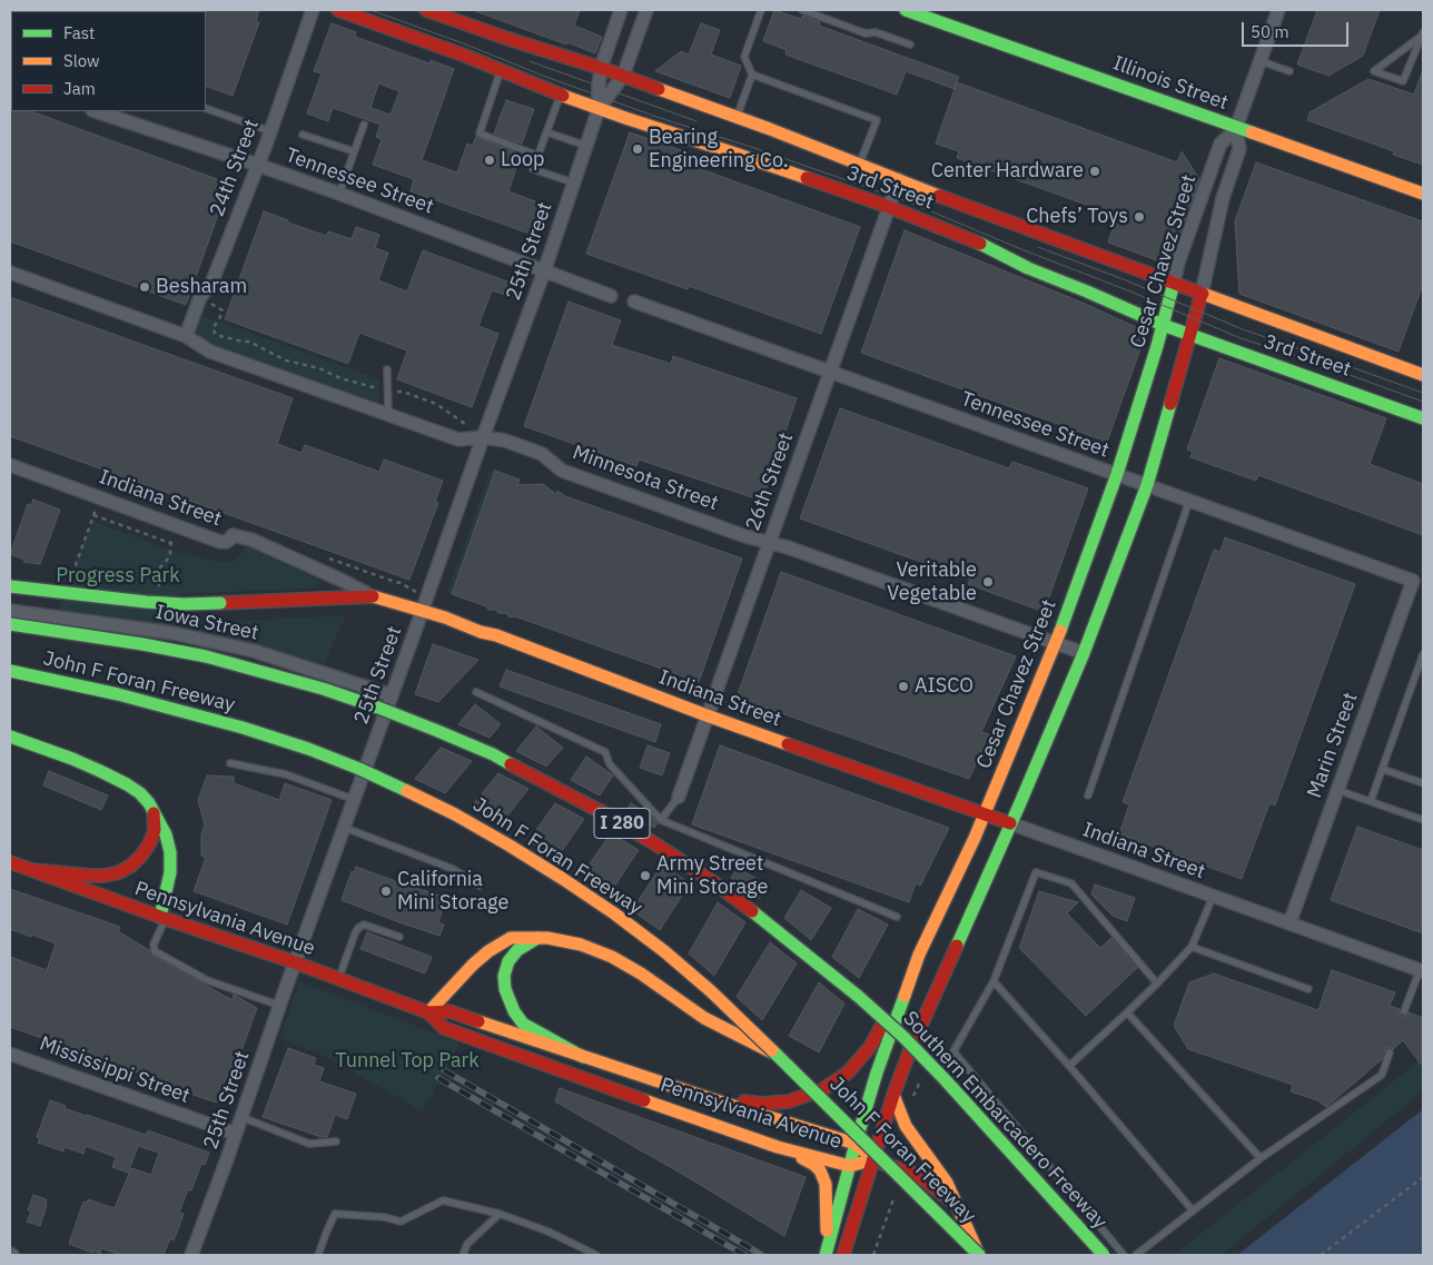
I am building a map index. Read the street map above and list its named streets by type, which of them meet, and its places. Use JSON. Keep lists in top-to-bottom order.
{
  "streets": {
    "main road": [
      "Illinois Street",
      "3rd Street",
      "Cesar Chavez Street",
      "Indiana Street",
      "John F Foran Freeway",
      "I 280",
      "Pennsylvania Avenue",
      "Southern Embarcadero Freeway"
    ],
    "street": [
      "24th Street",
      "Tennessee Street",
      "25th Street",
      "Minnesota Street",
      "26th Street",
      "Iowa Street",
      "Marin Street",
      "Mississippi Street"
    ]
  },
  "crossings": [
    ["Illinois Street", "Cesar Chavez Street"],
    ["24th Street", "Tennessee Street"],
    ["24th Street", "Minnesota Street"],
    ["Tennessee Street", "25th Street"],
    ["Tennessee Street", "Cesar Chavez Street"],
    ["Tennessee Street", "26th Street"],
    ["Tennessee Street", "Marin Street"],
    ["3rd Street", "25th Street"],
    ["3rd Street", "Cesar Chavez Street"],
    ["3rd Street", "26th Street"],
    ["25th Street", "Minnesota Street"],
    ["25th Street", "Indiana Street"],
    ["25th Street", "Iowa Street"],
    ["25th Street", "Pennsylvania Avenue"],
    ["25th Street", "Mississippi Street"],
    ["Cesar Chavez Street", "Minnesota Street"],
    ["Cesar Chavez Street", "Indiana Street"],
    ["Cesar Chavez Street", "Pennsylvania Avenue"],
    ["Minnesota Street", "26th Street"],
    ["26th Street", "Indiana Street"],
    ["Indiana Street", "Marin Street"]
  ],
  "parks": ["Progress Park", "Tunnel Top Park"],
  "places": [
    "Bearing Engineering Co.",
    "Loop",
    "Center Hardware",
    "Chefs’ Toys",
    "Besharam",
    "Veritable Vegetable",
    "AISCO",
    "Army Street Mini Storage",
    "California Mini Storage"
  ],
  "legend": ["Fast", "Slow", "Jam"],
  "scale_bar": "50 m"
}
